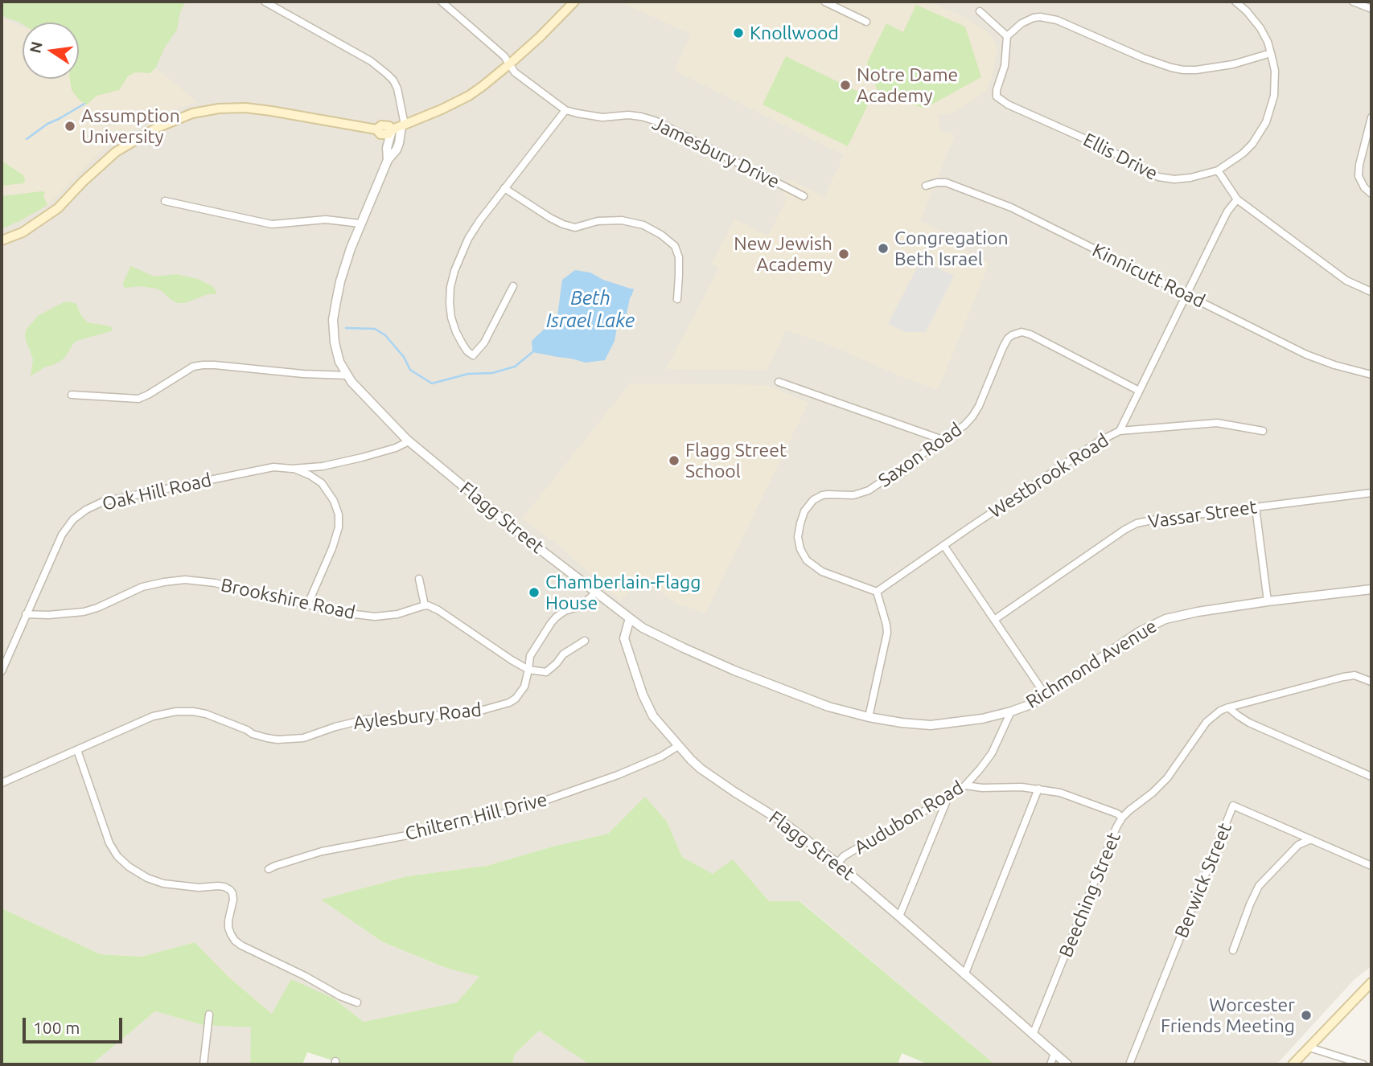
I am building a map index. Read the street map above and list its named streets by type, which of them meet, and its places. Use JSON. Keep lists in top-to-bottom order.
{
  "streets": {
    "street": [
      "Jamesbury Drive",
      "Ellis Drive",
      "Kinnicutt Road",
      "Saxon Road",
      "Westbrook Road",
      "Oak Hill Road",
      "Vassar Street",
      "Flagg Street",
      "Brookshire Road",
      "Richmond Avenue",
      "Aylesbury Road",
      "Chiltern Hill Drive",
      "Audubon Road",
      "Berwick Street",
      "Beeching Street"
    ]
  },
  "crossings": [
    ["Kinnicutt Road", "Westbrook Road"],
    ["Saxon Road", "Westbrook Road"],
    ["Oak Hill Road", "Flagg Street"],
    ["Oak Hill Road", "Brookshire Road"],
    ["Flagg Street", "Richmond Avenue"],
    ["Flagg Street", "Chiltern Hill Drive"],
    ["Flagg Street", "Audubon Road"],
    ["Flagg Street", "Beeching Street"],
    ["Richmond Avenue", "Audubon Road"]
  ],
  "water": ["Beth Israel Lake"],
  "places": [
    "Knollwood",
    "Notre Dame Academy",
    "Assumption University",
    "Congregation Beth Israel",
    "New Jewish Academy",
    "Flagg Street School",
    "Chamberlain-Flagg House",
    "Worcester Friends Meeting"
  ],
  "scale_bar": "100 m",
  "north": "left"
}
